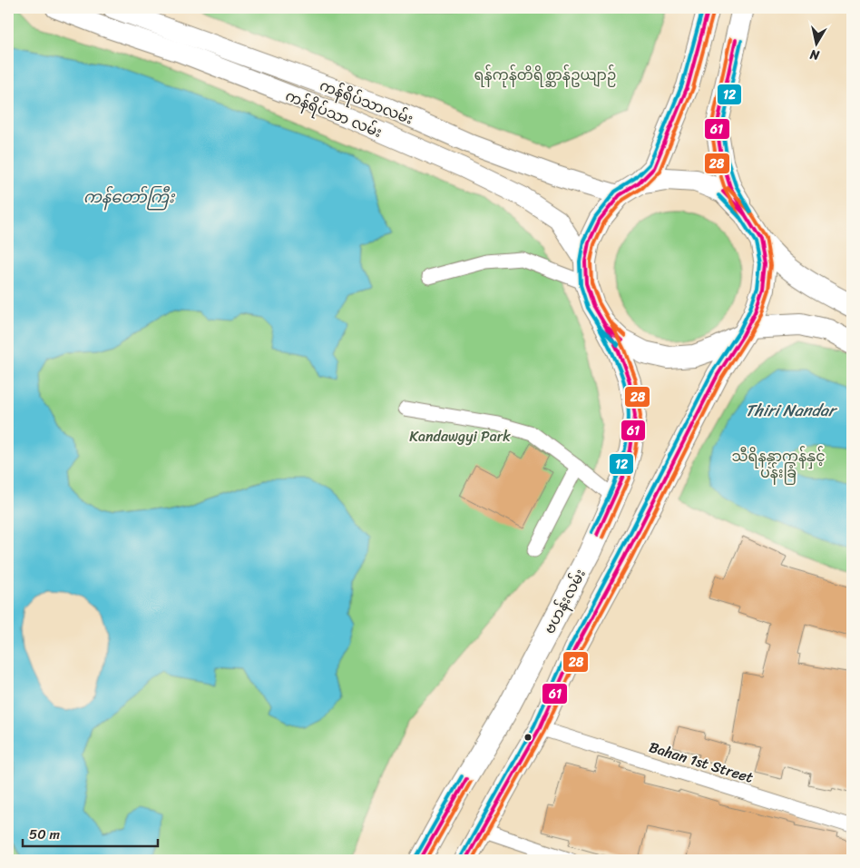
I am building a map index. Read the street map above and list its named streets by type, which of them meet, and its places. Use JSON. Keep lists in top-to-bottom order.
{
  "streets": {
    "main road": ["ကန်ရိပ်သာလမ်း", "ကန်ရိပ်သာ လမ်း", "ဗဟန်းလမ်း"],
    "street": ["Bahan 1st Street"]
  },
  "water": ["ကန်တော်ကြီး", "Thiri Nandar"],
  "parks": ["ရန်ကုန်တိရိစ္ဆာန်ဥယျာဉ်", "Kandawgyi Park", "သီရိနန္ဒာကန်နှင့် ပန်းခြံ"],
  "lines": ["transit line 61", "transit line 12", "transit line 28"],
  "scale_bar": "50 m",
  "north": "bottom"
}
